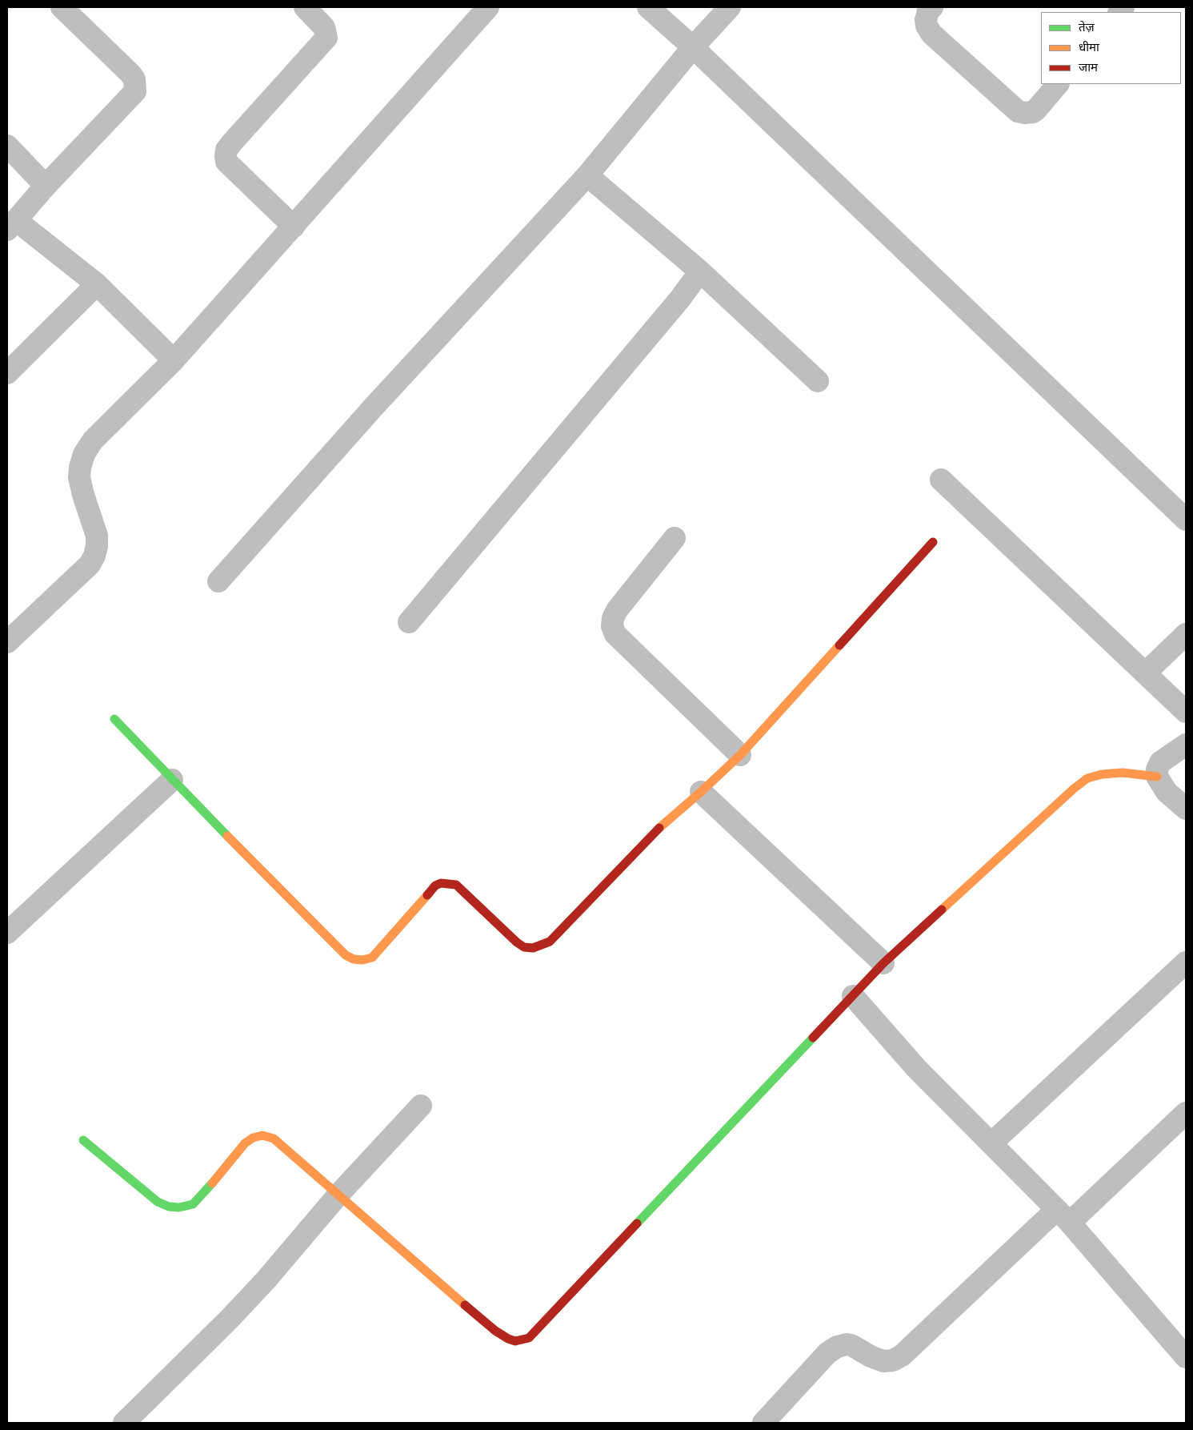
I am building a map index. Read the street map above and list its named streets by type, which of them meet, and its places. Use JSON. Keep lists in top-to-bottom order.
{
  "legend": ["तेज़", "धीमा", "जाम"]
}
